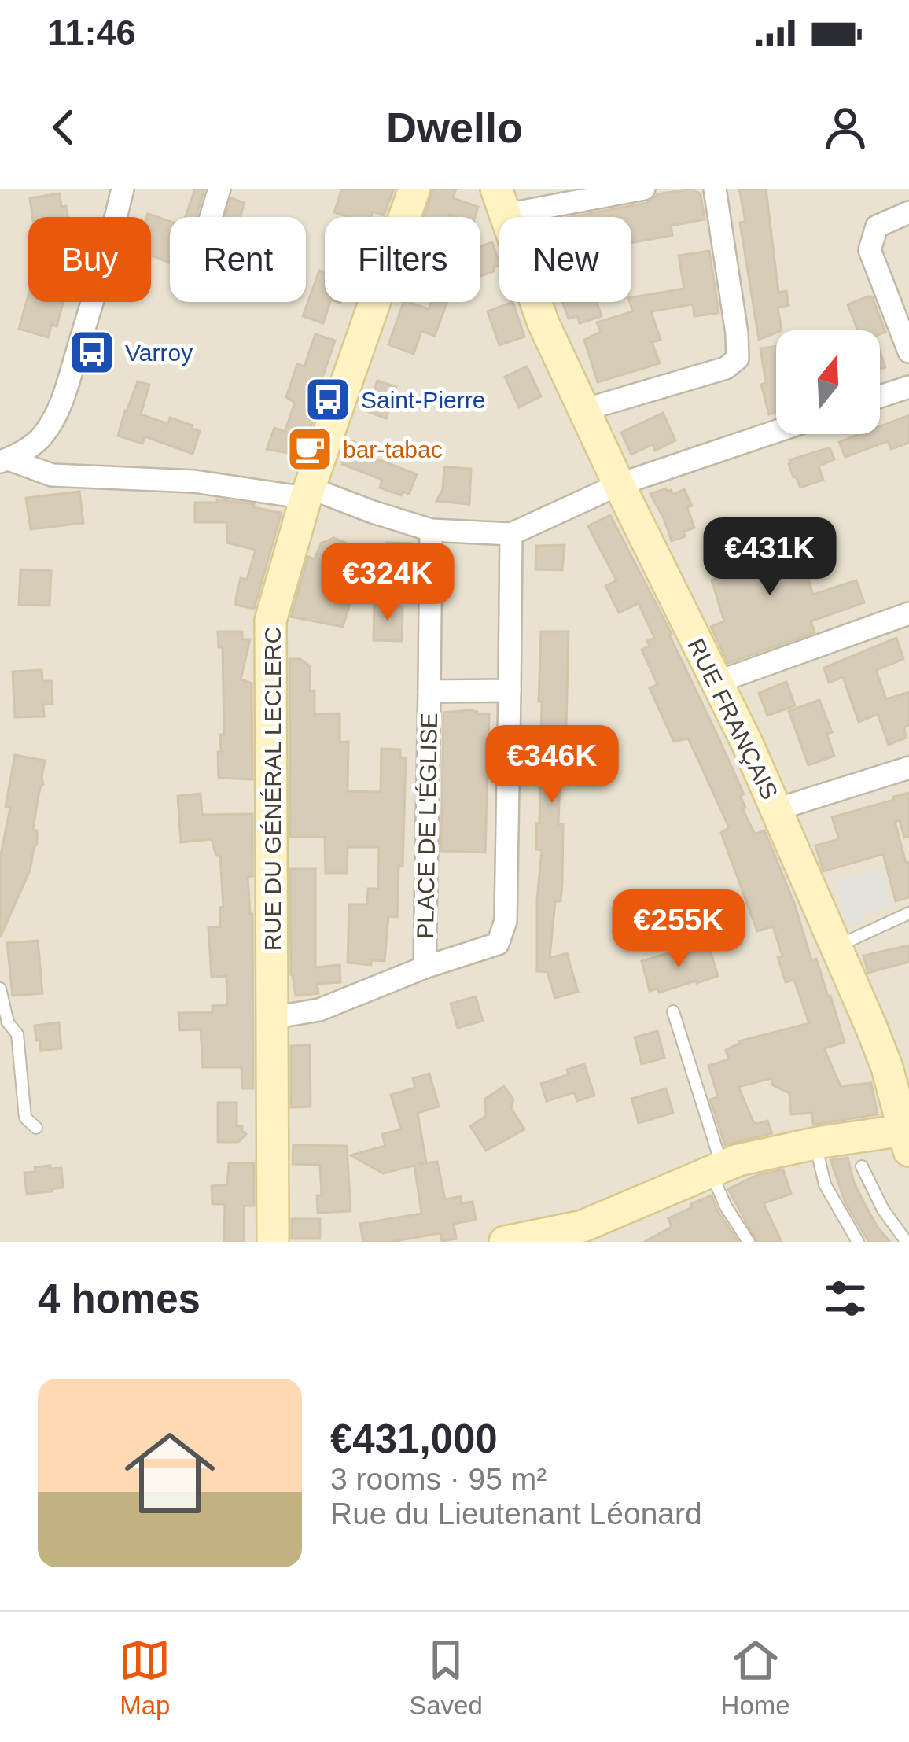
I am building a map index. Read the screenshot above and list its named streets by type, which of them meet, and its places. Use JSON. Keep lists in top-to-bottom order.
{
  "streets": {
    "street": ["RUE FRANÇAIS", "RUE DU GÉNÉRAL LECLERC", "PLACE DE L'ÉGLISE"]
  },
  "places": {
    "bus stop": ["Varroy", "Saint-Pierre"],
    "cafe": ["bar-tabac"]
  },
  "north": "top",
  "page": {
    "status": "11:46",
    "header": "Dwello",
    "chip": [
      "Buy",
      "Rent",
      "Filters",
      "New"
    ],
    "price": [
      "€431K",
      "€324K",
      "€346K",
      "€255K"
    ],
    "heading": "4 homes",
    "list": [
      {
        "name": "€431,000",
        "note": "3 rooms · 95 m² · Rue du Lieutenant Léonard"
      }
    ],
    "tabs": ["Map", "Saved", "Home"]
  }
}
